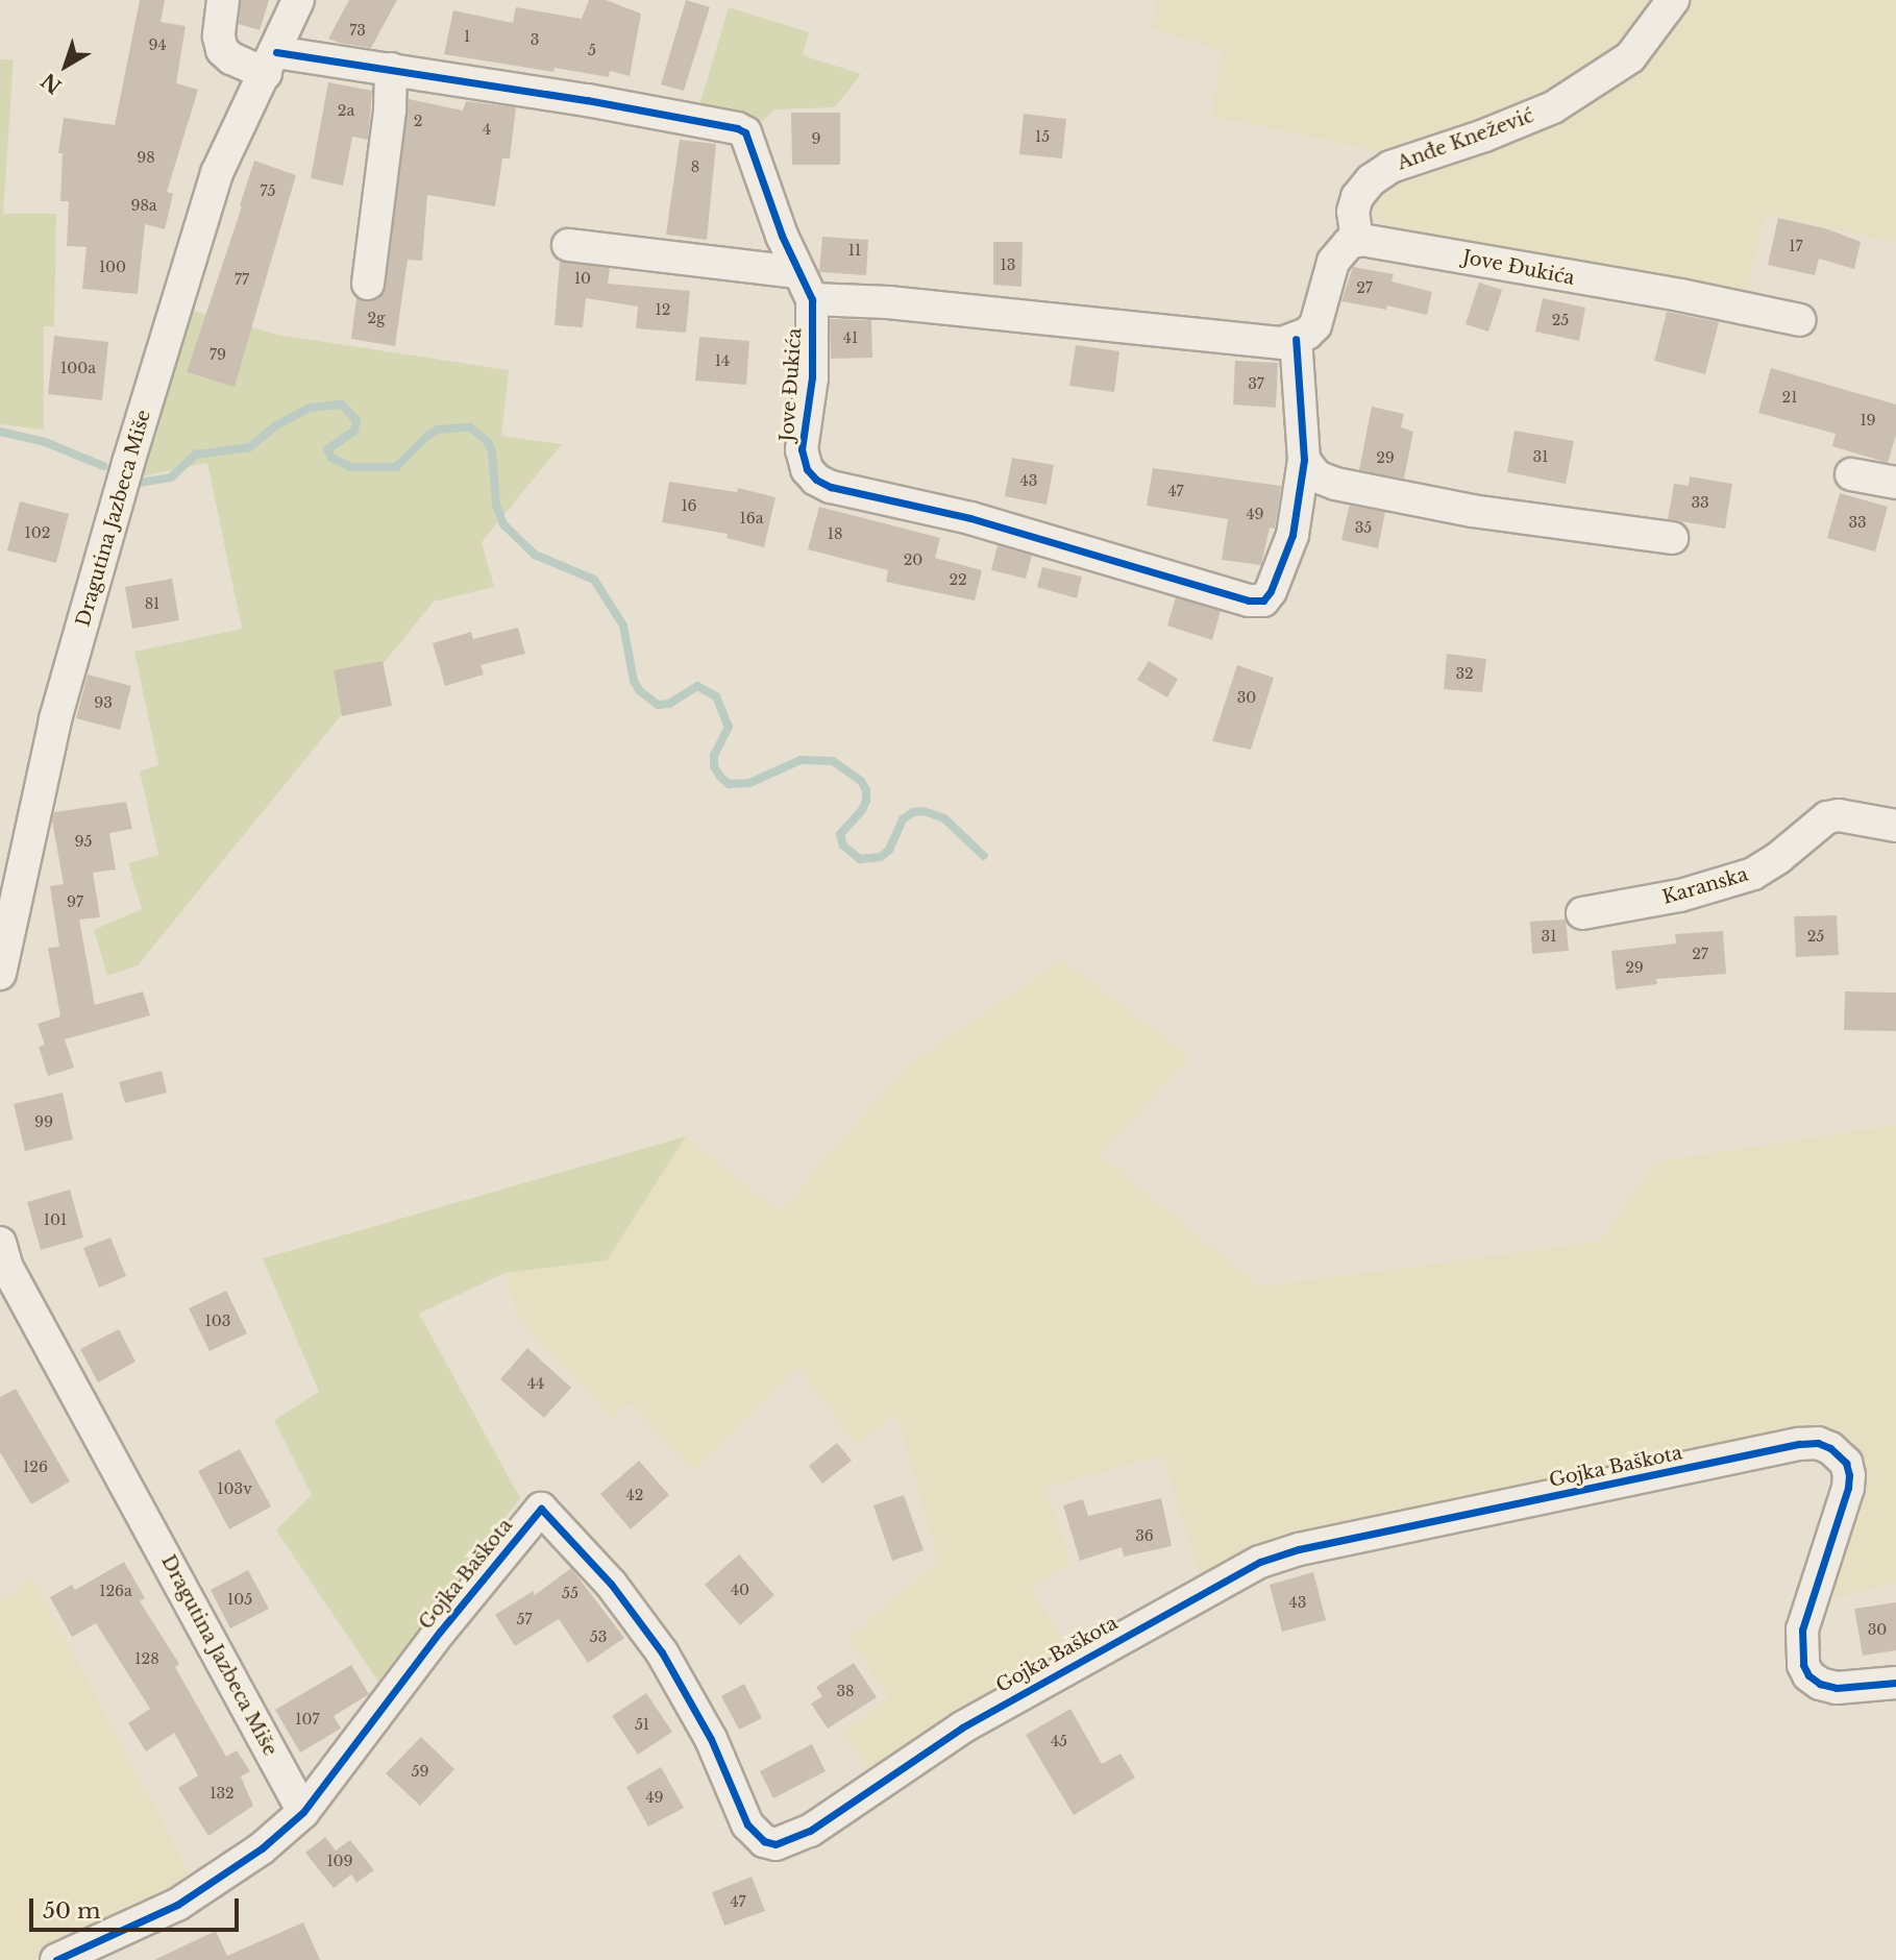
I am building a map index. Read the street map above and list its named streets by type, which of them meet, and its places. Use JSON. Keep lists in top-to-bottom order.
{
  "streets": {
    "street": [
      "Anđe Knežević",
      "Jove Đukića",
      "Dragutina Jazbeca Miše",
      "Karanska",
      "Gojka Baškota"
    ]
  },
  "crossings": [
    ["Anđe Knežević", "Jove Đukića"],
    ["Jove Đukića", "Dragutina Jazbeca Miše"],
    ["Dragutina Jazbeca Miše", "Gojka Baškota"]
  ],
  "house_numbers": [
    "73",
    "1",
    "3",
    "94",
    "5",
    "2a",
    "2",
    "4",
    "15",
    "9",
    "98",
    "8",
    "75",
    "98a",
    "17",
    "11",
    "13",
    "100",
    "10",
    "77",
    "27",
    "12",
    "2g",
    "25",
    "41",
    "79",
    "14",
    "100a",
    "37",
    "21",
    "19",
    "31",
    "29",
    "43",
    "47",
    "33",
    "16",
    "49",
    "16a",
    "33",
    "35",
    "102",
    "18",
    "20",
    "22",
    "81",
    "32",
    "30",
    "93",
    "95",
    "97",
    "31",
    "25",
    "27",
    "29",
    "99",
    "101",
    "103",
    "44",
    "126",
    "103v",
    "42",
    "36",
    "40",
    "126a",
    "55",
    "105",
    "43",
    "57",
    "30",
    "53",
    "128",
    "38",
    "107",
    "51",
    "45",
    "59",
    "132",
    "49",
    "109",
    "47"
  ],
  "scale_bar": "50 m",
  "north": "bottom left"
}
